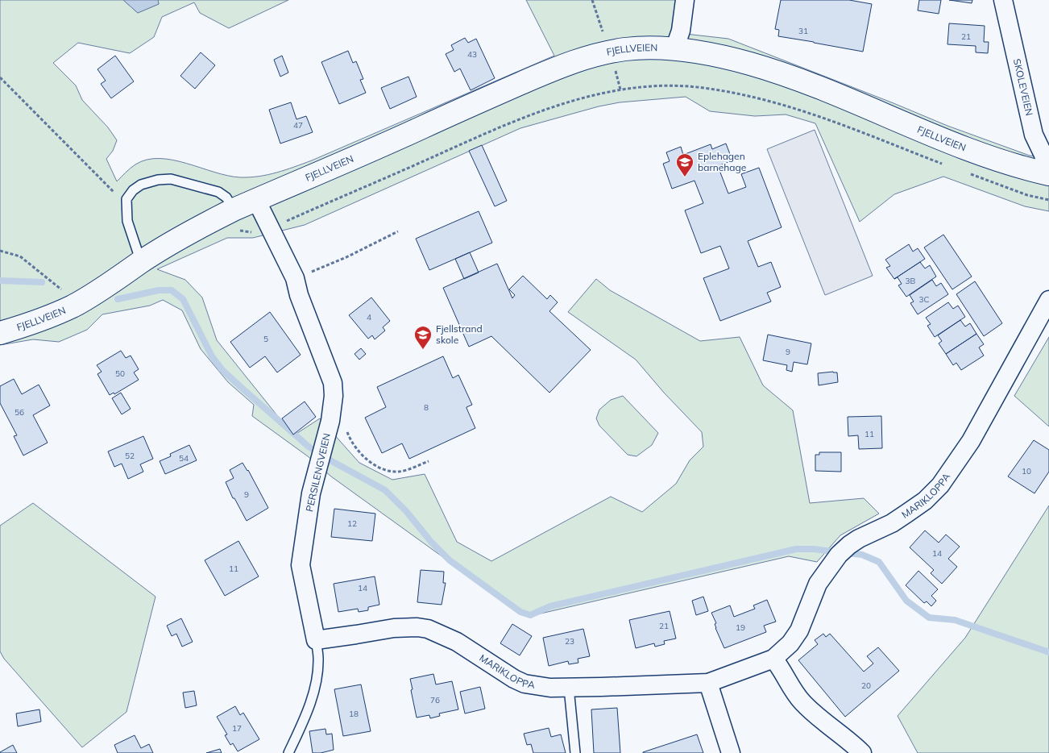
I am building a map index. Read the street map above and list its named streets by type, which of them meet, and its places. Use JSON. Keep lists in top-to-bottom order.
{
  "streets": {
    "main road": ["FJELLVEIEN"],
    "street": ["SKOLEVEIEN", "PERSILENGVEIEN", "MARIKLOPPA"]
  },
  "crossings": [
    ["FJELLVEIEN", "SKOLEVEIEN"],
    ["FJELLVEIEN", "PERSILENGVEIEN"],
    ["PERSILENGVEIEN", "MARIKLOPPA"]
  ],
  "places": {
    "school or university": ["Eplehagen barnehage", "Fjellstrand skole"]
  },
  "house_numbers": [
    "31",
    "21",
    "43",
    "47",
    "3B",
    "3C",
    "4",
    "5",
    "9",
    "50",
    "8",
    "56",
    "11",
    "52",
    "54",
    "10",
    "9",
    "12",
    "14",
    "11",
    "14",
    "21",
    "19",
    "23",
    "20",
    "76",
    "18",
    "17"
  ]
}
